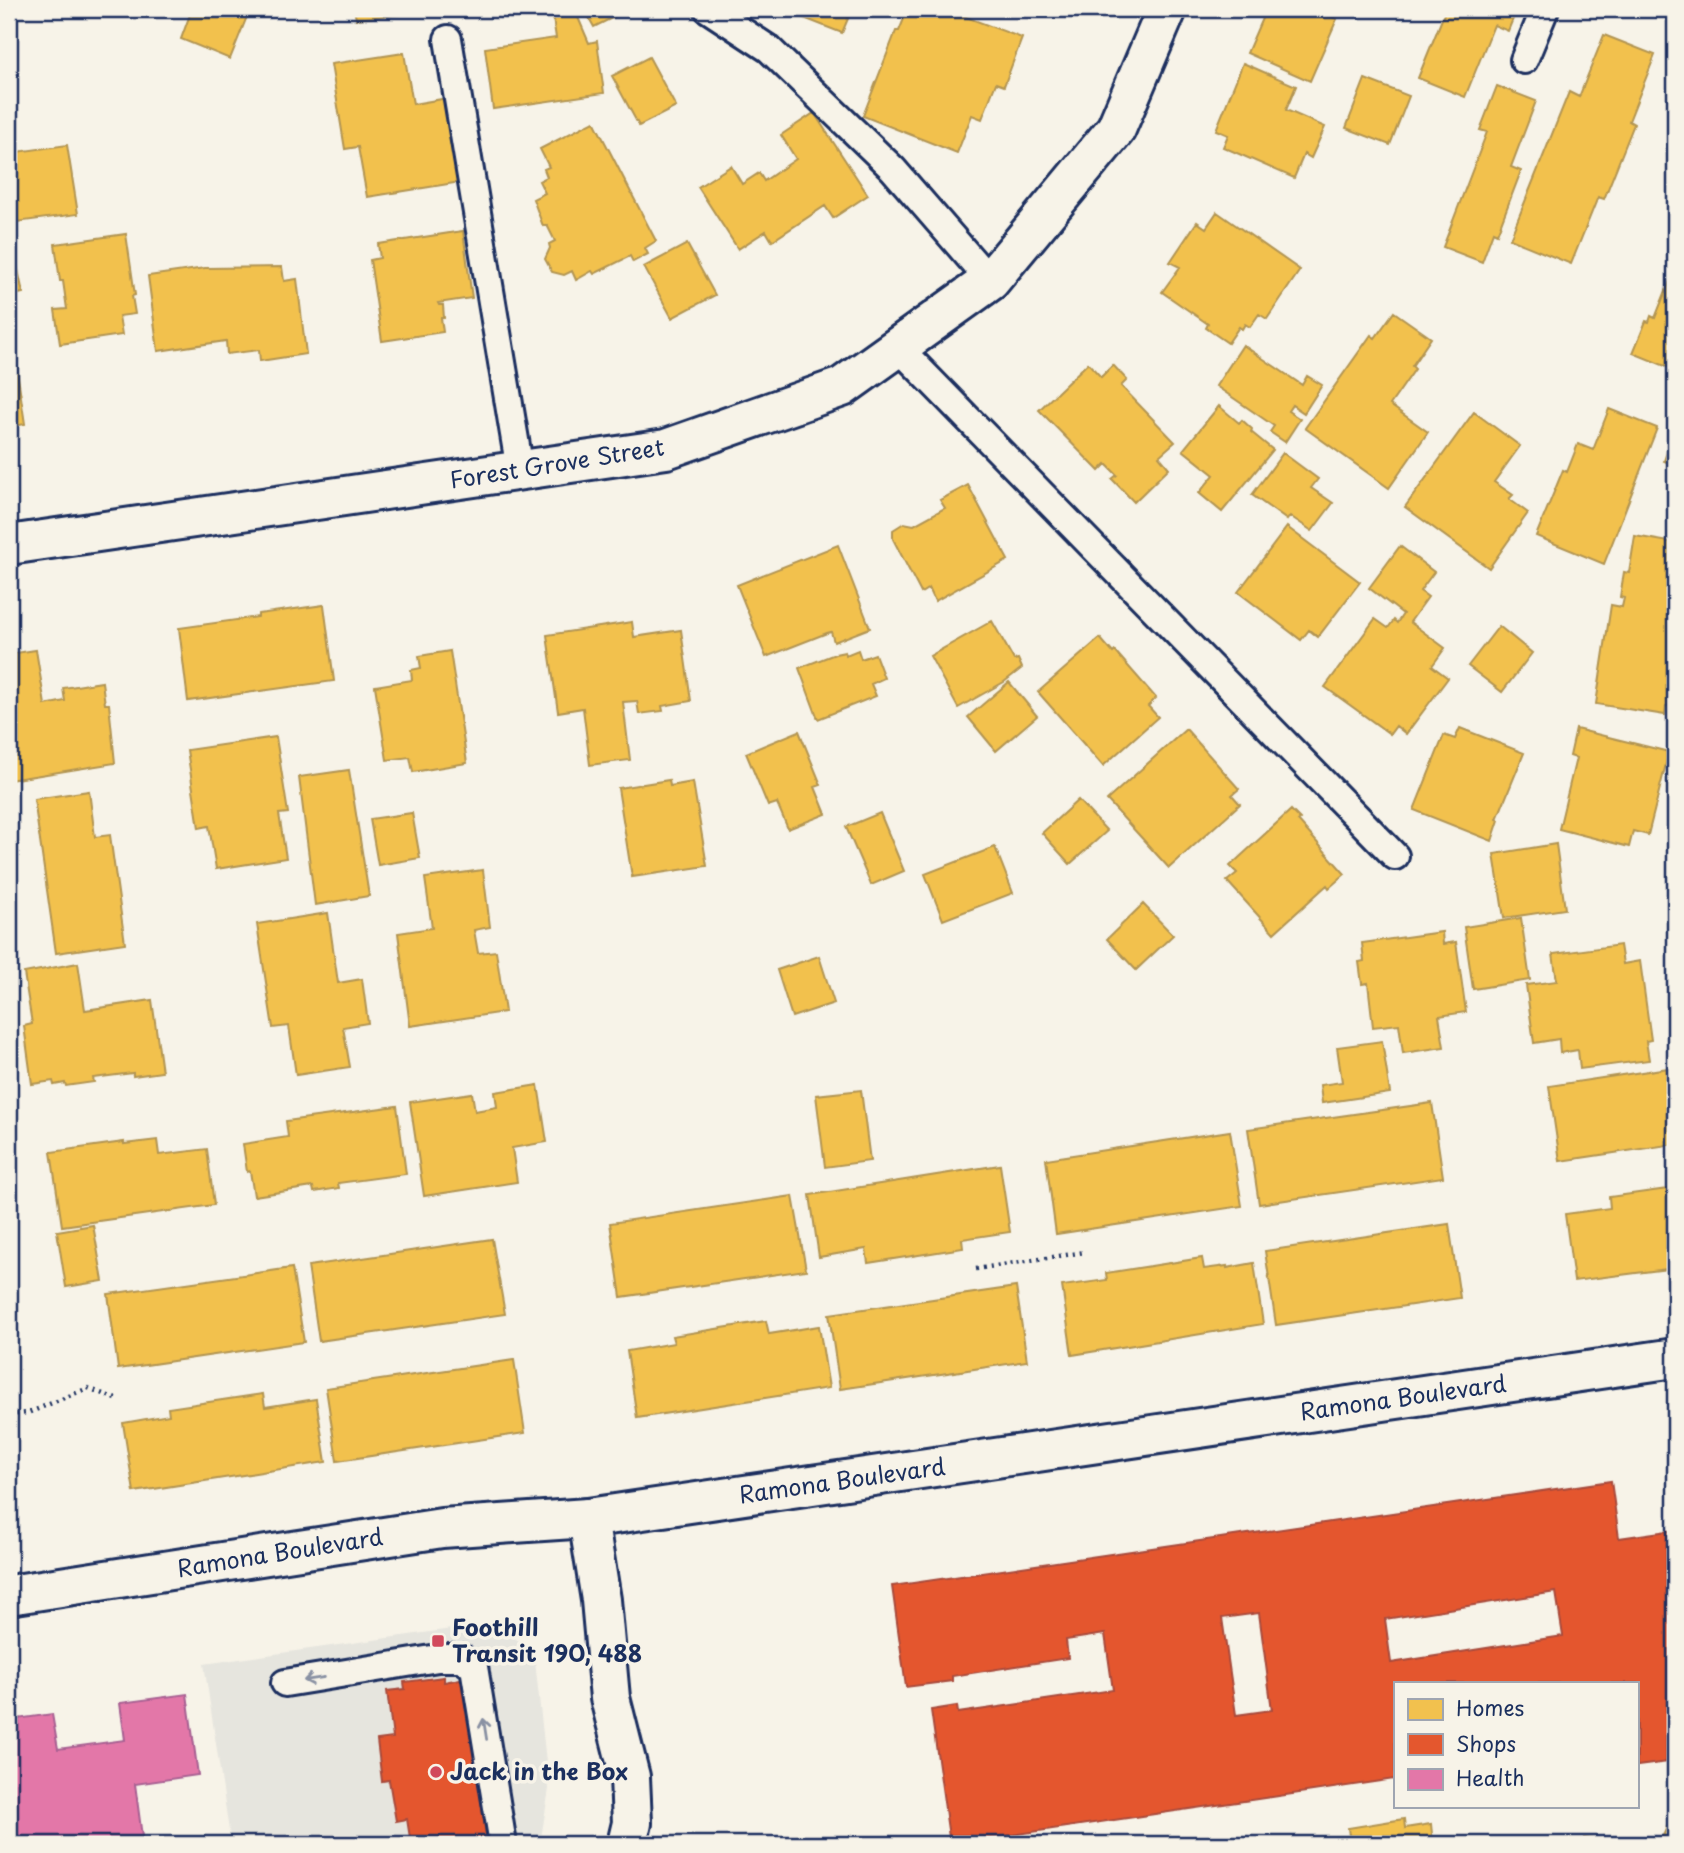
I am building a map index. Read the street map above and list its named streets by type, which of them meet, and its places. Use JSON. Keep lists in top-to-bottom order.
{
  "streets": {
    "street": ["Forest Grove Street", "Ramona Boulevard"]
  },
  "places": {
    "transit": ["Foothill Transit 190, 488"],
    "other": ["Jack in the Box"]
  },
  "legend": ["Homes", "Shops", "Health"]
}
